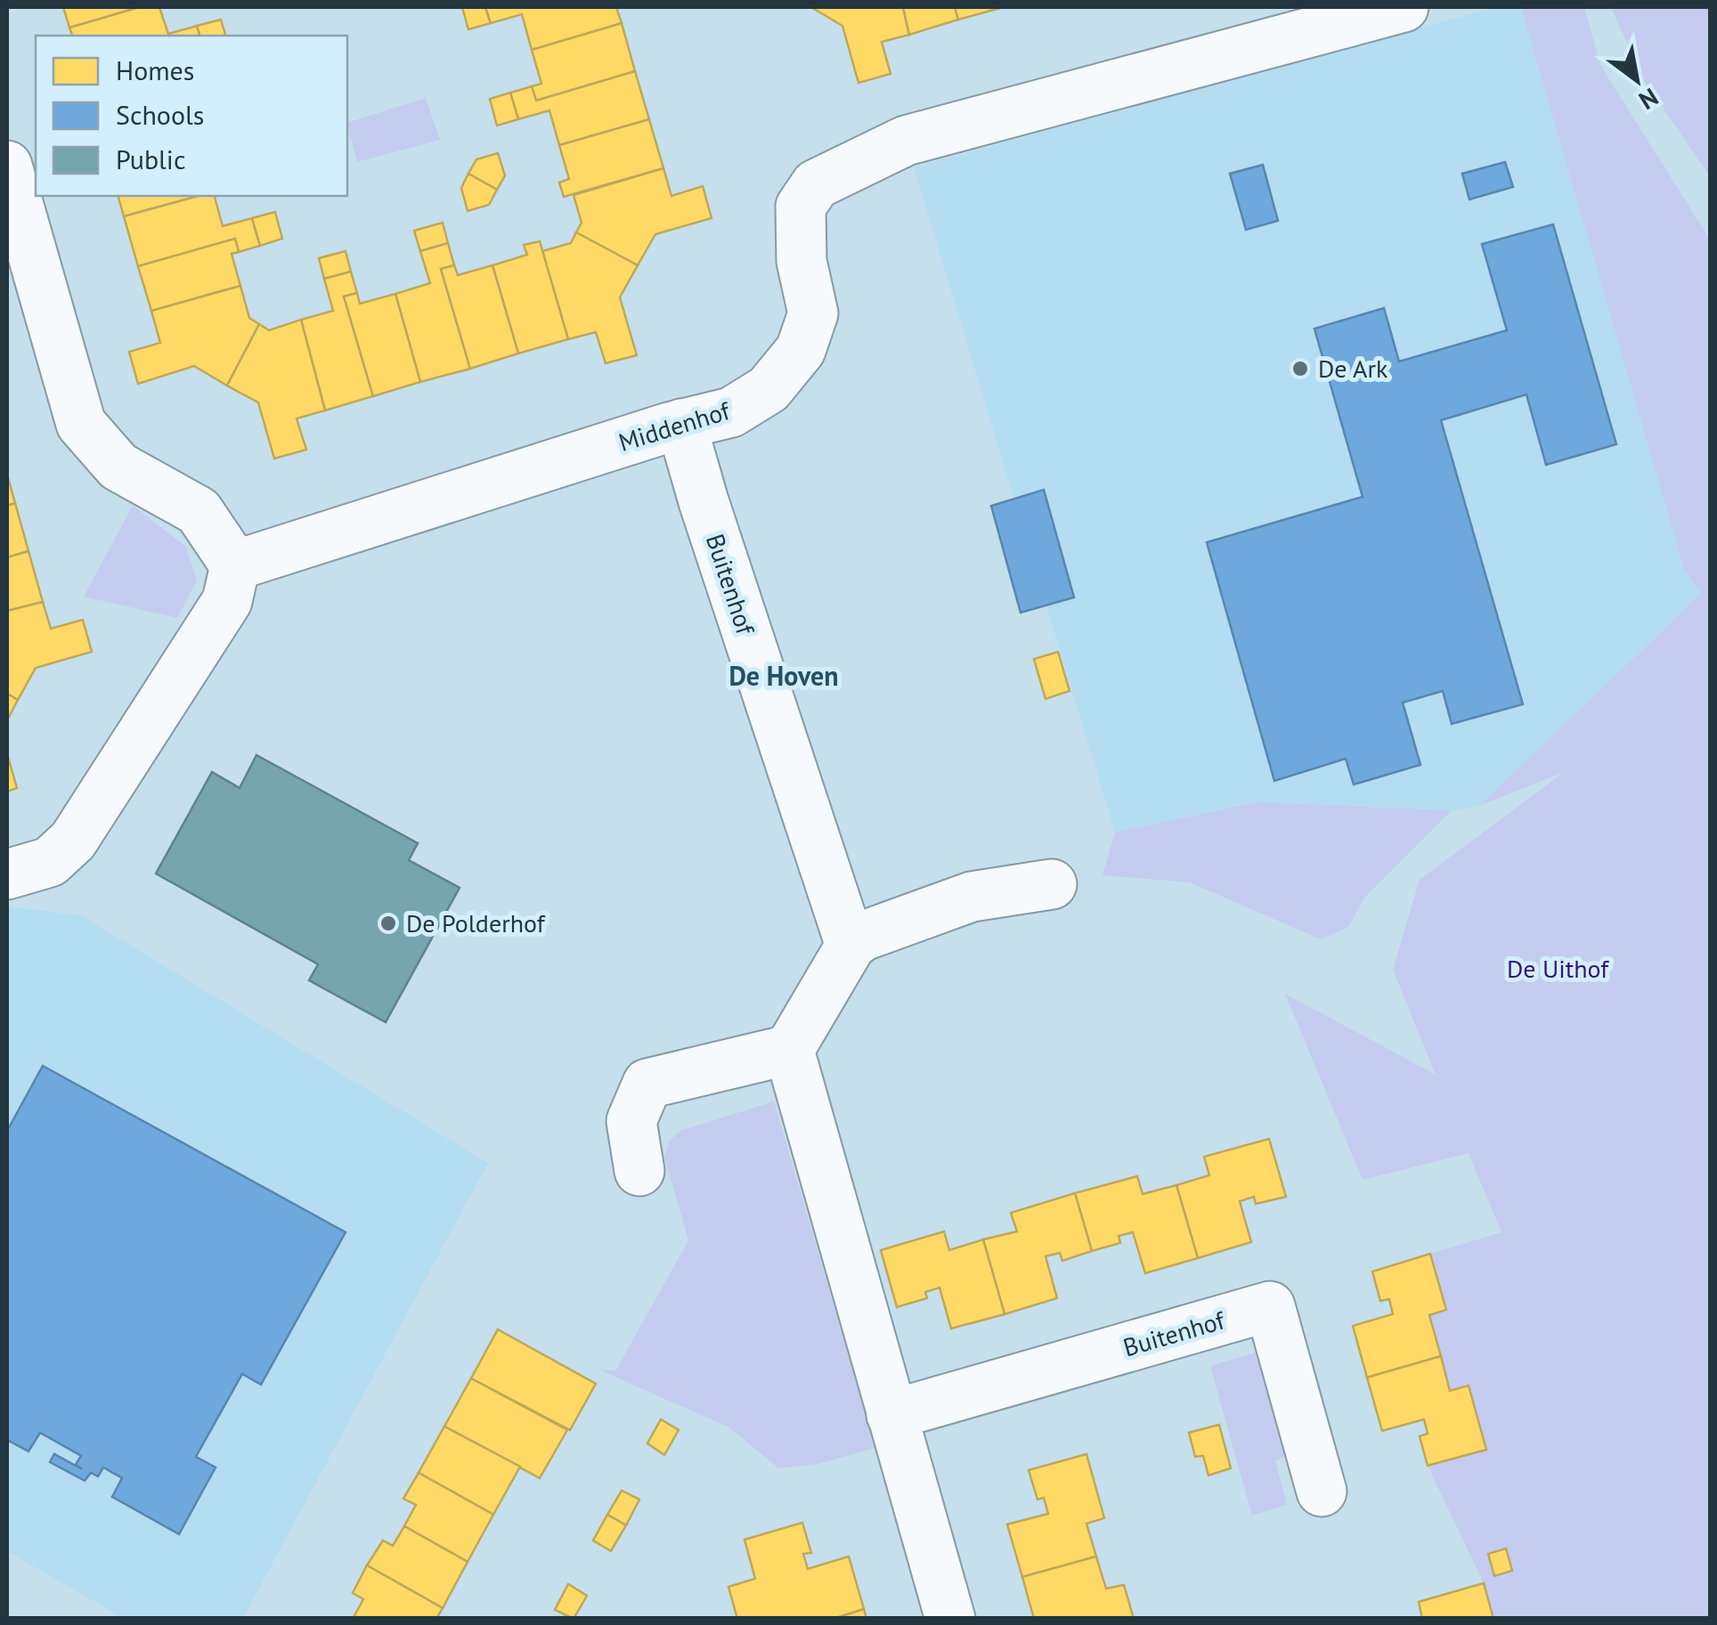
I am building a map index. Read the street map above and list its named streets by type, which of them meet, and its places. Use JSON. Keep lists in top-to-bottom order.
{
  "streets": {
    "street": ["Middenhof", "Buitenhof"]
  },
  "crossings": [
    ["Middenhof", "Buitenhof"]
  ],
  "districts": ["De Hoven"],
  "parks": ["De Uithof"],
  "places": ["De Ark", "De Polderhof"],
  "legend": ["Homes", "Schools", "Public"],
  "north": "bottom right"
}
